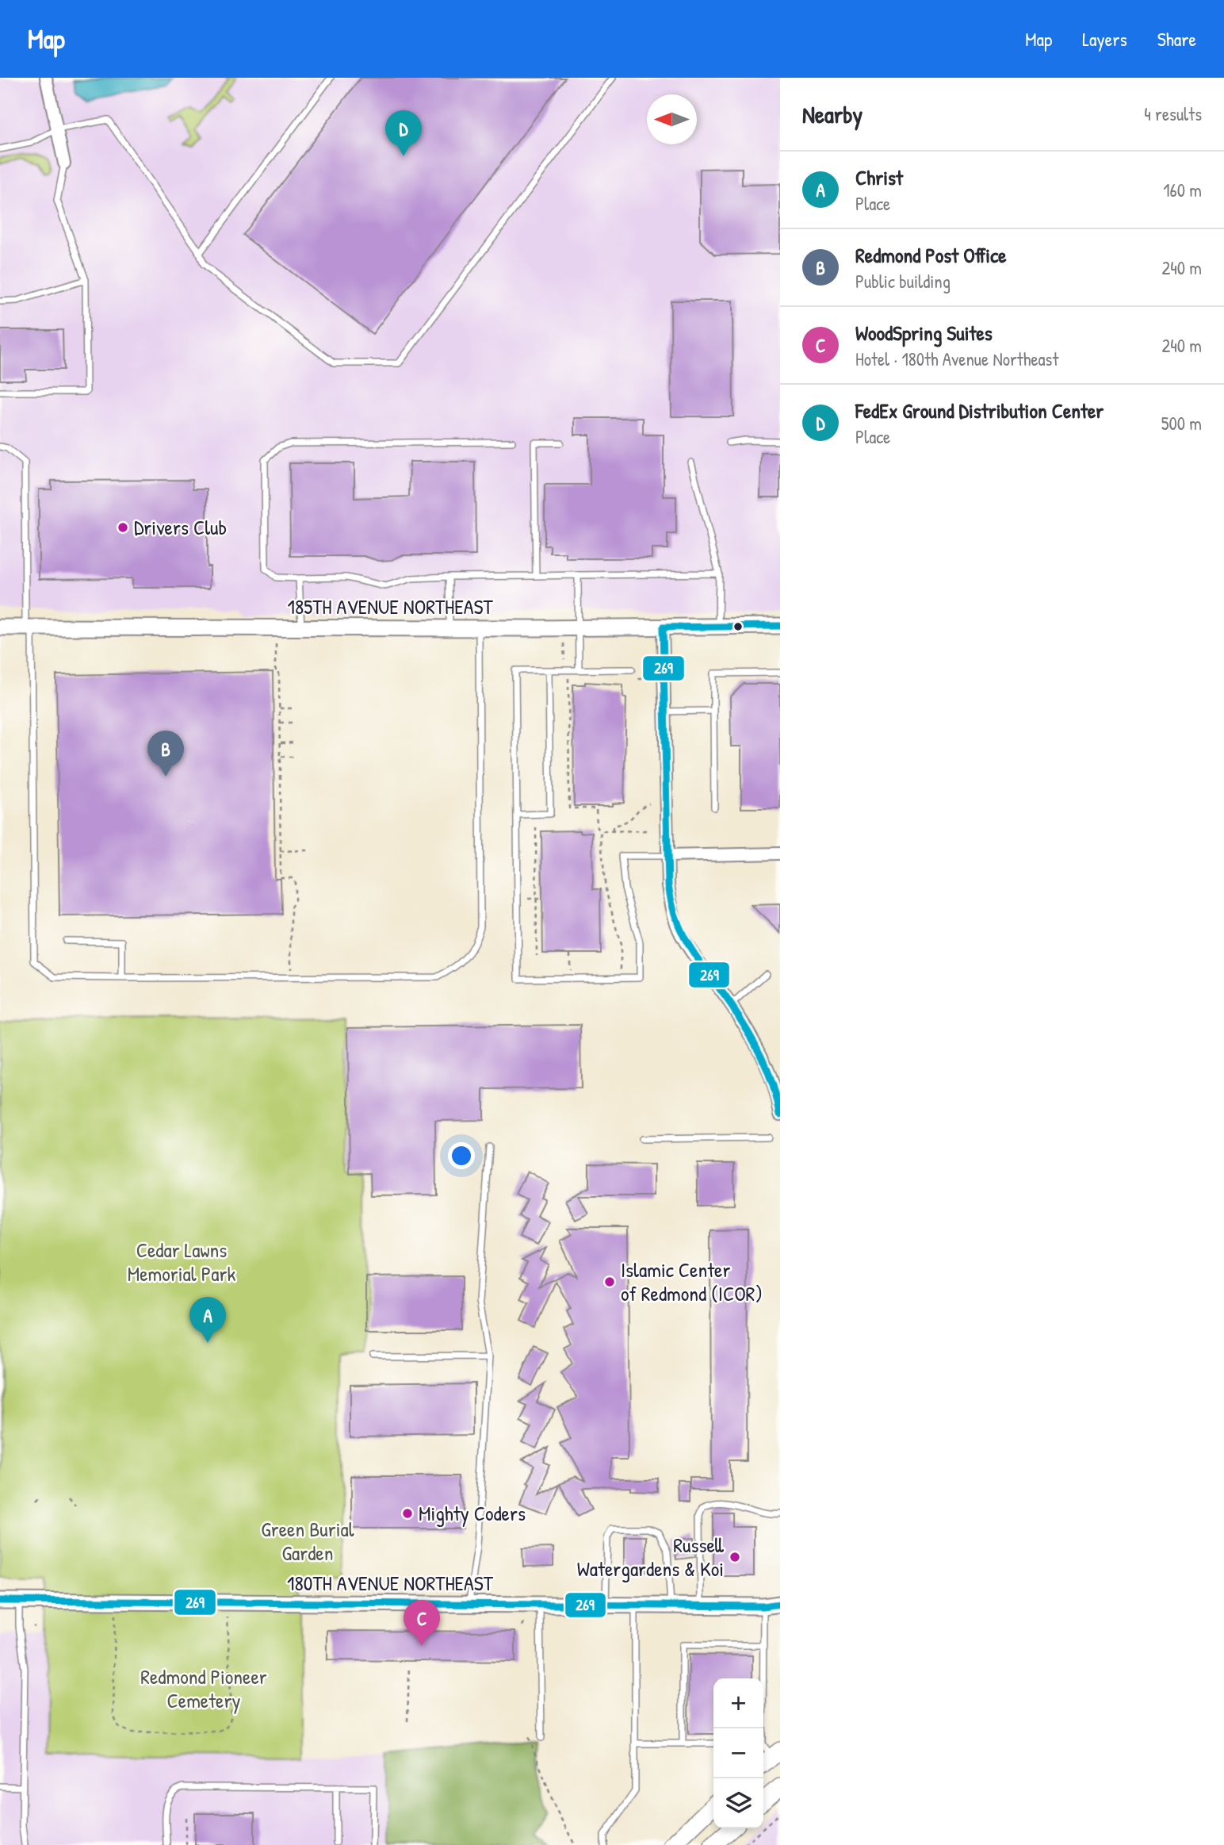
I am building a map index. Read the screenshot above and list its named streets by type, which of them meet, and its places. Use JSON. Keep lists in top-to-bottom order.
{
  "streets": {
    "street": ["185TH AVENUE NORTHEAST", "180TH AVENUE NORTHEAST"]
  },
  "parks": ["Cedar Lawns Memorial Park", "Green Burial Garden", "Redmond Pioneer Cemetery"],
  "places": [
    "Drivers Club",
    "Islamic Center of Redmond (ICOR)",
    "Mighty Coders",
    "Russell Watergardens & Koi"
  ],
  "lines": ["transit line 269"],
  "north": "left",
  "page": {
    "header": "Map",
    "nav": ["Map", "Layers", "Share"],
    "heading": ["Nearby", "4 results"],
    "pins": [
      "D",
      "B",
      "A",
      "C"
    ],
    "list": [
      {
        "mark": "A",
        "name": "Christ",
        "note": "Place",
        "value": "160 m"
      },
      {
        "mark": "B",
        "name": "Redmond Post Office",
        "note": "Public building",
        "value": "240 m"
      },
      {
        "mark": "C",
        "name": "WoodSpring Suites",
        "note": "Hotel · 180th Avenue Northeast",
        "value": "240 m"
      },
      {
        "mark": "D",
        "name": "FedEx Ground Distribution Center",
        "note": "Place",
        "value": "500 m"
      }
    ],
    "map_buttons": ["+", "−"]
  }
}
